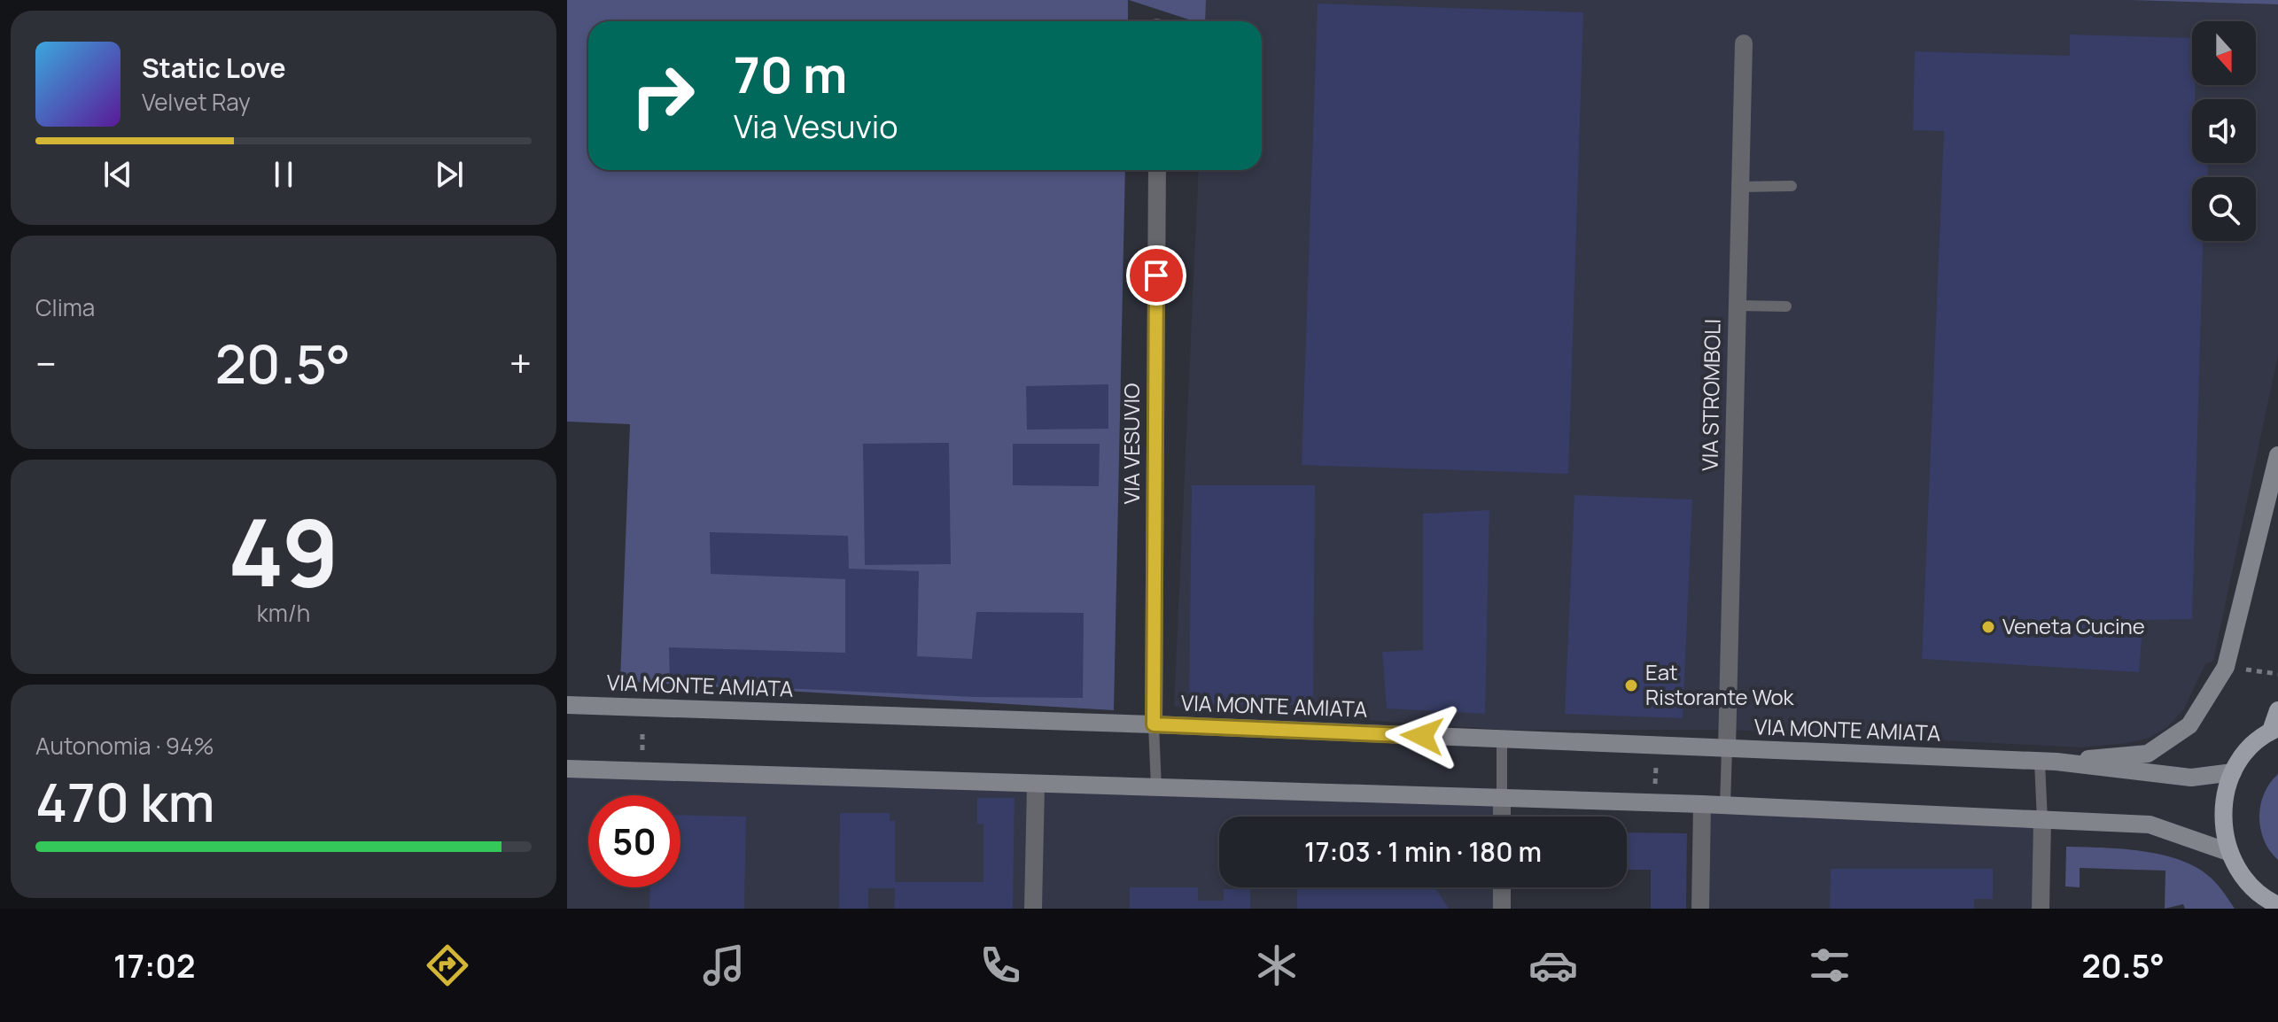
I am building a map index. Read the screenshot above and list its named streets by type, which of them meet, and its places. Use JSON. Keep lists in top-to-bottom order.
{
  "streets": {
    "main road": ["VIA MONTE AMIATA"],
    "street": ["VIA STROMBOLI", "VIA VESUVIO"]
  },
  "crossings": [
    ["VIA STROMBOLI", "VIA MONTE AMIATA"],
    ["VIA VESUVIO", "VIA MONTE AMIATA"]
  ],
  "places": ["Veneta Cucine", "Eat Ristorante Wok"],
  "north": "bottom",
  "page": {
    "turn": ["70 m", "Via Vesuvio"],
    "song": ["Static Love", "Velvet Ray"],
    "tile": [
      "Clima",
      ["49", "km/h"],
      ["Autonomia · 94%", "470 km"]
    ],
    "heat": ["−", "20.5°", "+"],
    "limit": "50",
    "trip": "17:03 · 1 min · 180 m",
    "tabs": ["17:02", "20.5°"]
  }
}
